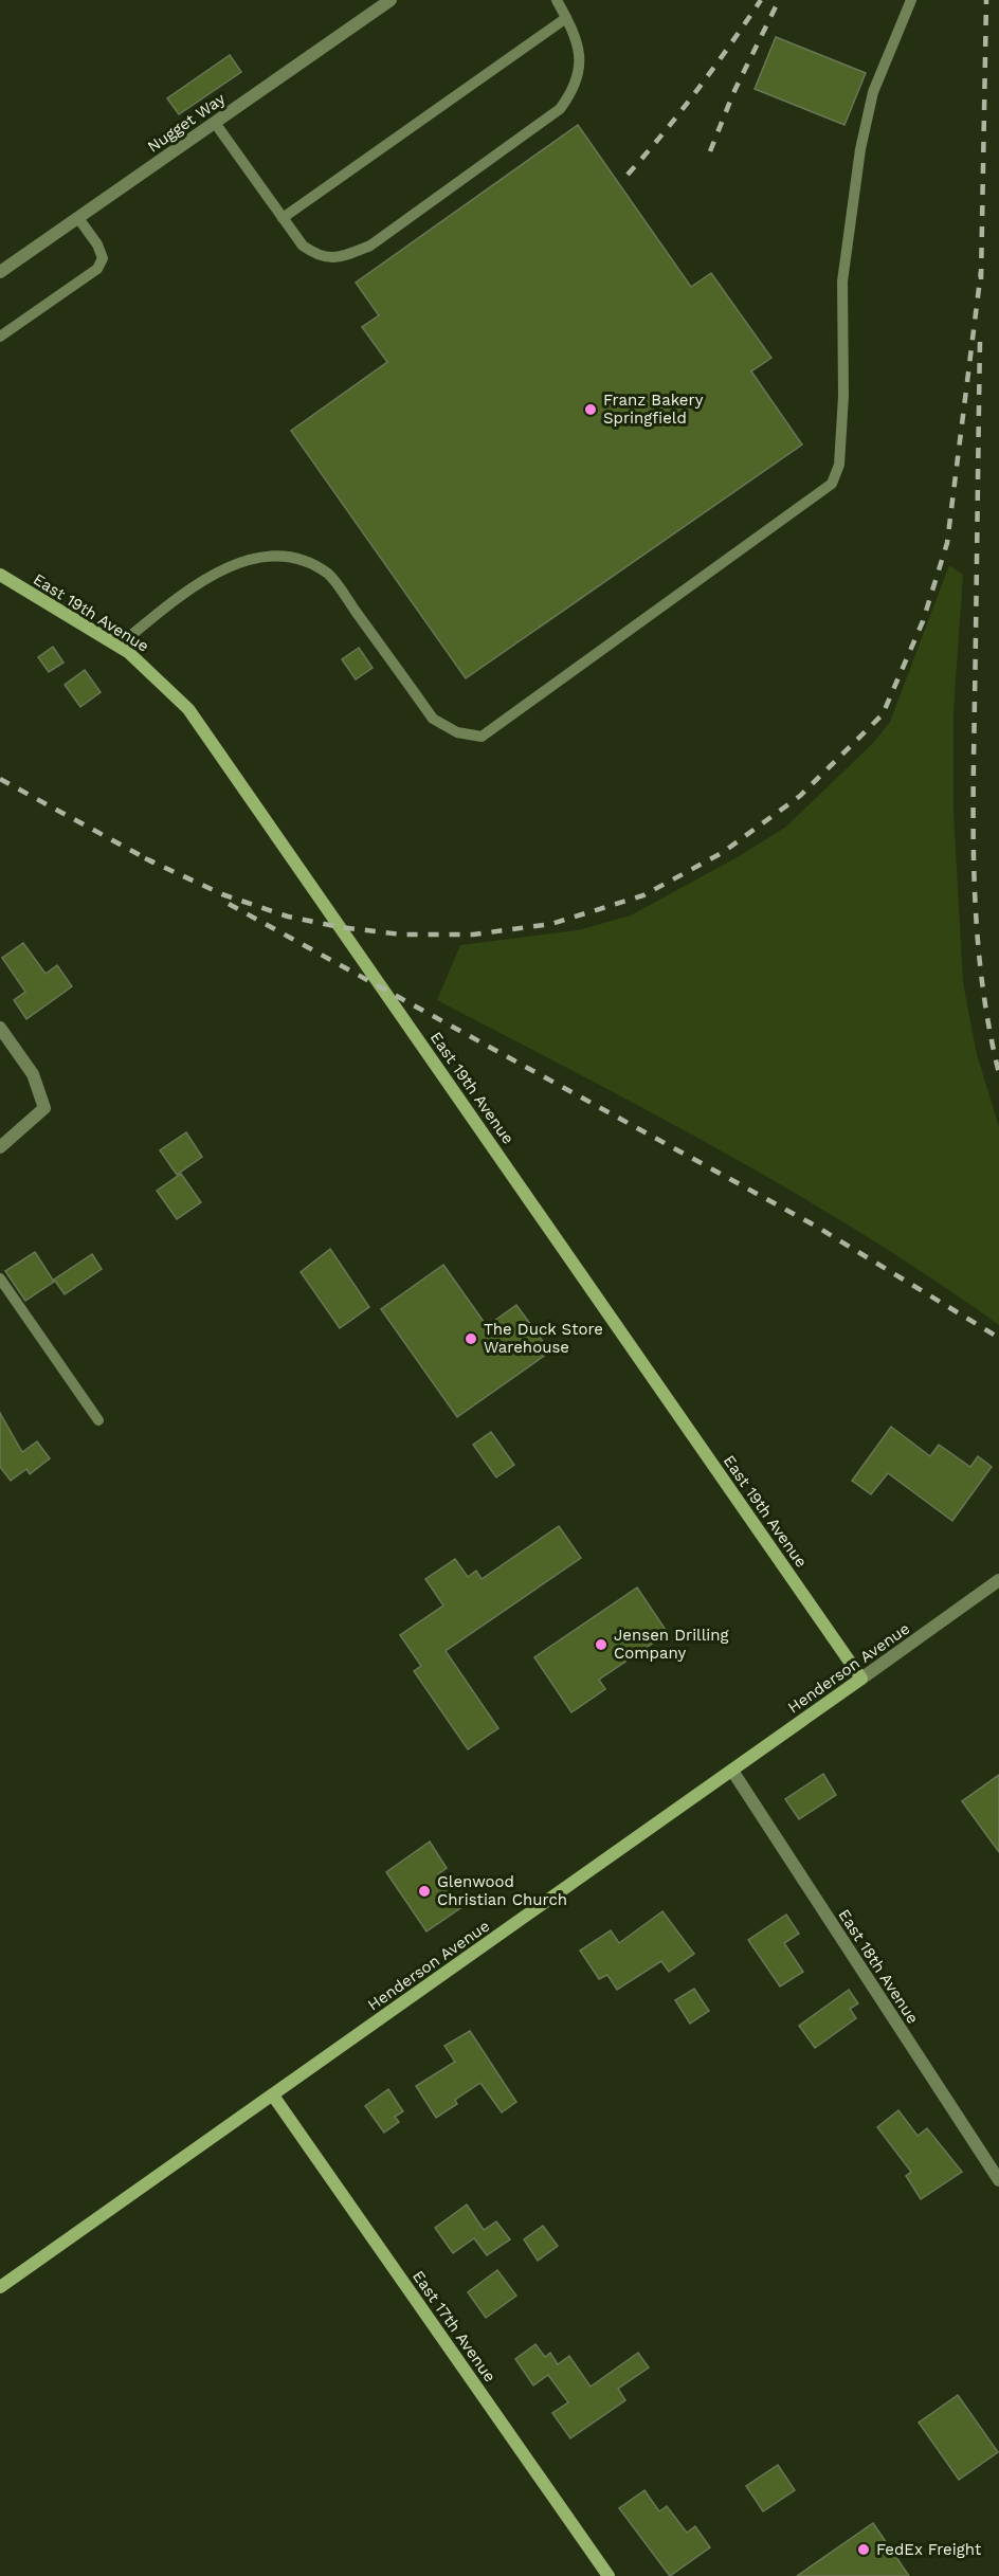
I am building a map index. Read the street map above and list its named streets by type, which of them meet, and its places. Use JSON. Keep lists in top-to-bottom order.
{
  "streets": {
    "street": [
      "Nugget Way",
      "East 19th Avenue",
      "Henderson Avenue",
      "East 18th Avenue",
      "East 17th Avenue"
    ]
  },
  "crossings": [
    ["East 19th Avenue", "Henderson Avenue"],
    ["Henderson Avenue", "East 18th Avenue"],
    ["Henderson Avenue", "East 17th Avenue"]
  ],
  "places": [
    "Franz Bakery Springfield",
    "The Duck Store Warehouse",
    "Jensen Drilling Company",
    "Glenwood Christian Church",
    "FedEx Freight"
  ]
}
